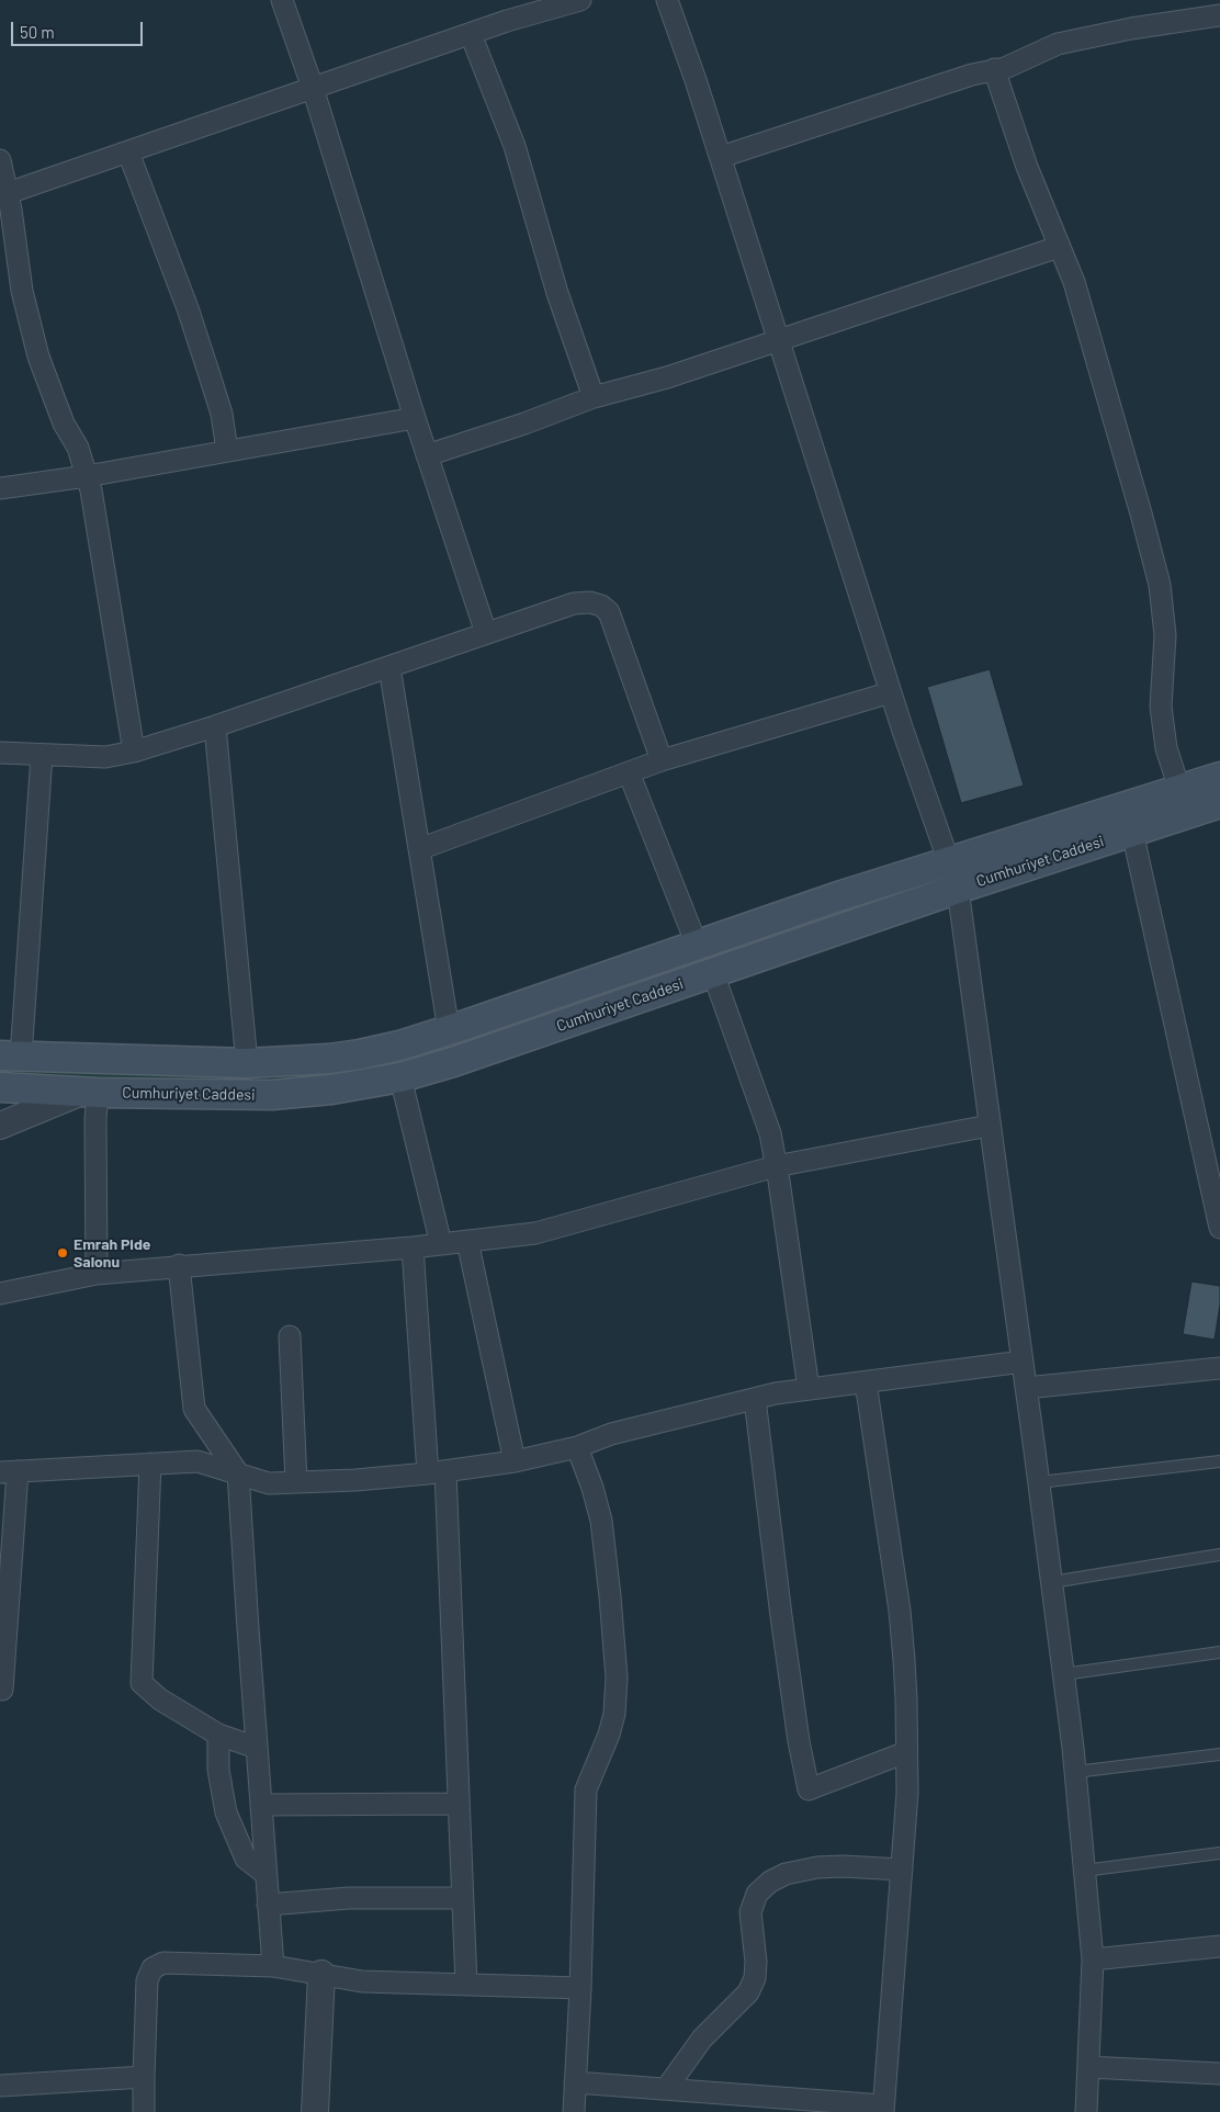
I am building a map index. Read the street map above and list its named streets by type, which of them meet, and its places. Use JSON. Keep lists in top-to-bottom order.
{
  "streets": {
    "main road": ["Cumhuriyet Caddesi"]
  },
  "places": ["Emrah Pide Salonu"],
  "scale_bar": "50 m"
}
